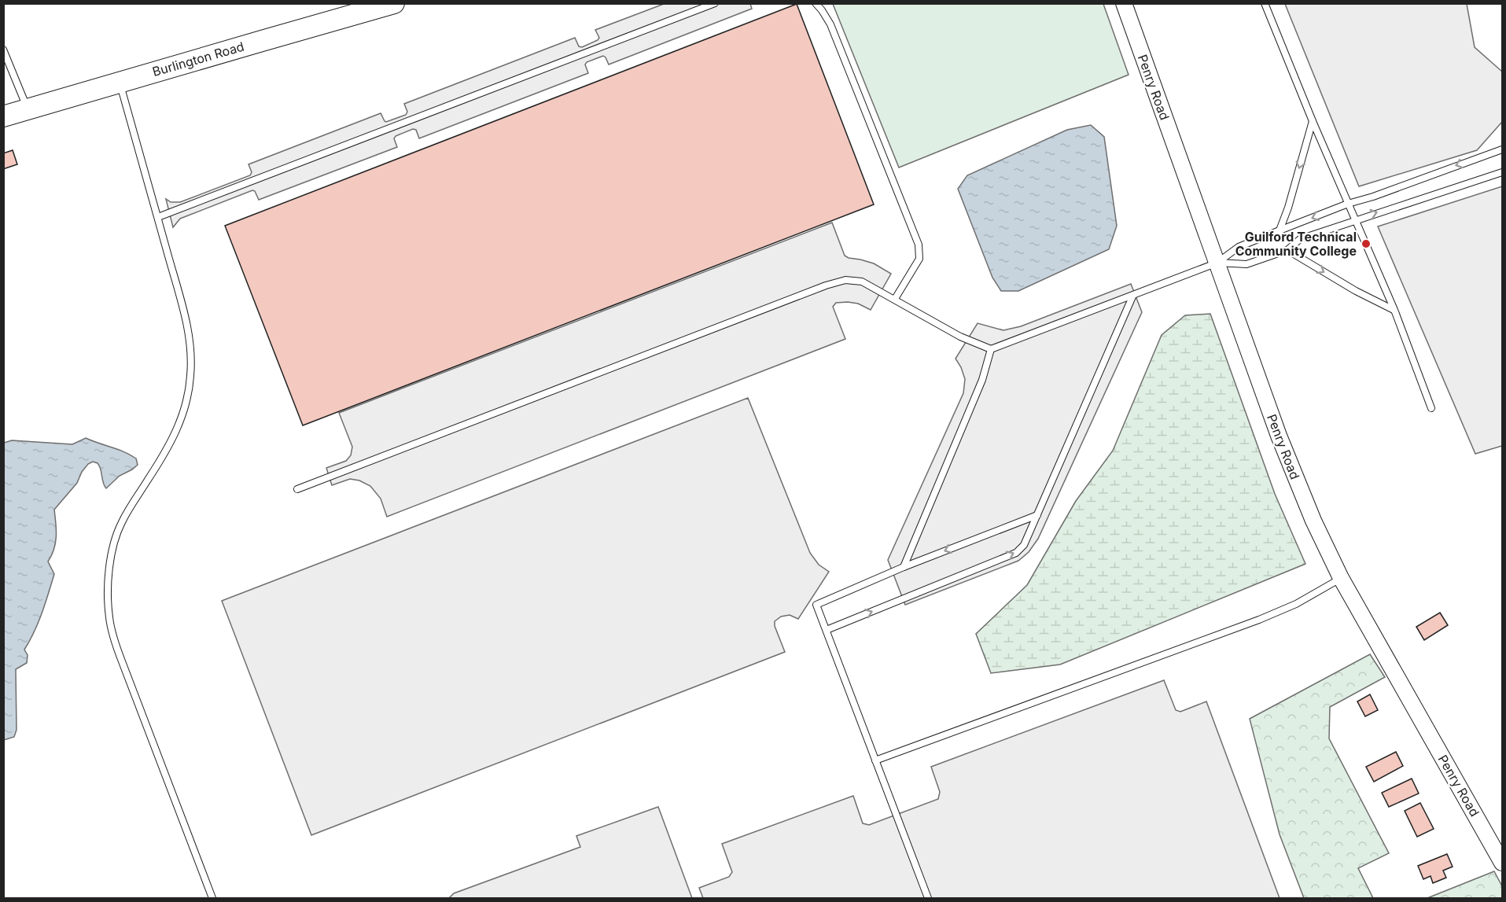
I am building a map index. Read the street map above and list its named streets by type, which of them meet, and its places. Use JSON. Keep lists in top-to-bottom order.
{
  "streets": {
    "highway": ["Burlington Road"],
    "street": ["Penry Road"]
  },
  "places": ["Guilford Technical Community College"]
}
